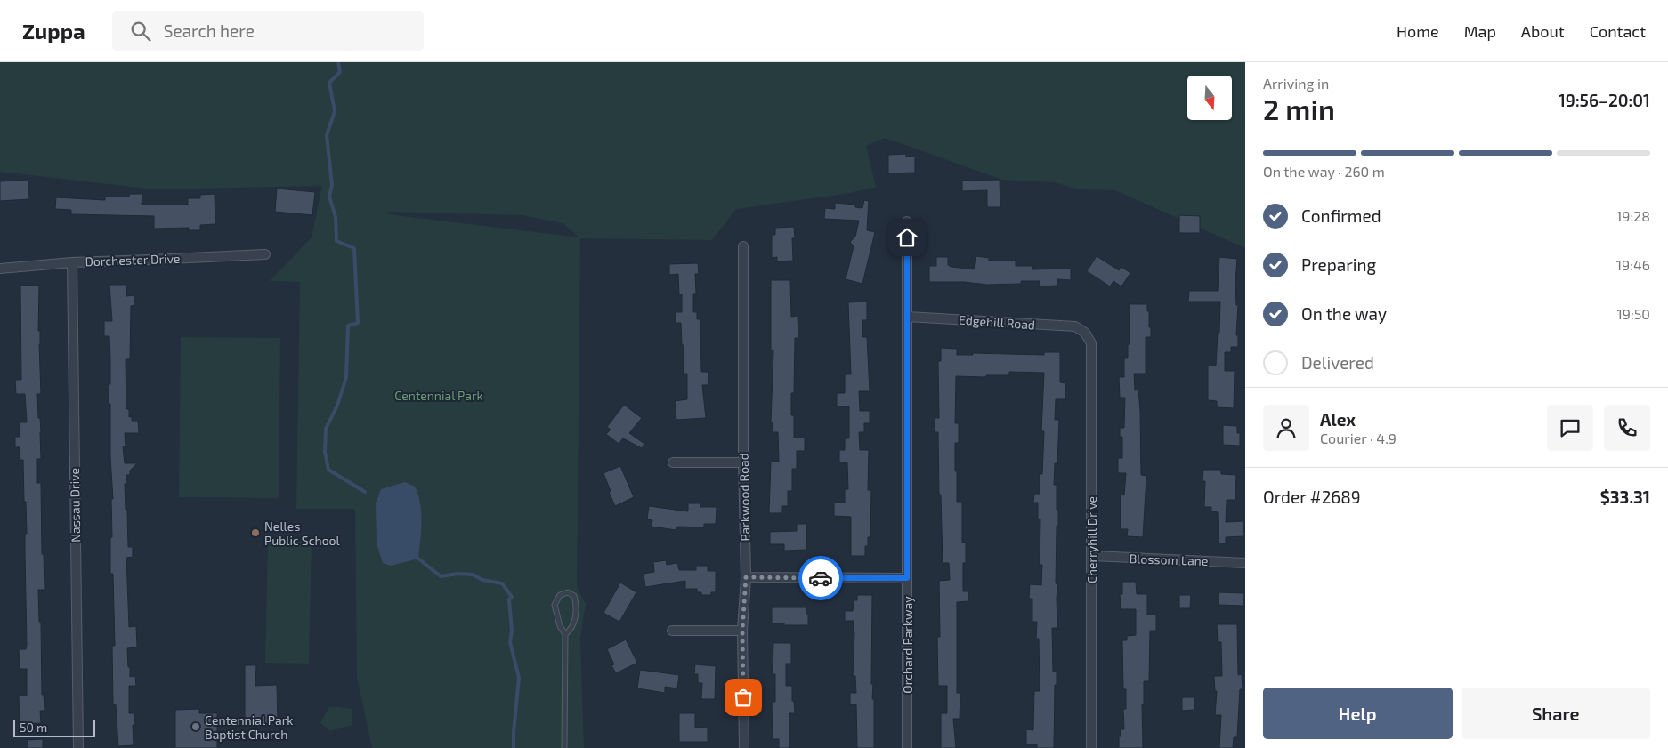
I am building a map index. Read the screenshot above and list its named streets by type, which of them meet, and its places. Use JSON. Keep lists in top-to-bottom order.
{
  "streets": {
    "street": [
      "Dorchester Drive",
      "Edgehill Road",
      "Parkwood Road",
      "Nassau Drive",
      "Cherryhill Drive",
      "Blossom Lane",
      "Orchard Parkway"
    ]
  },
  "crossings": [
    ["Dorchester Drive", "Nassau Drive"],
    ["Edgehill Road", "Cherryhill Drive"],
    ["Edgehill Road", "Orchard Parkway"],
    ["Cherryhill Drive", "Blossom Lane"]
  ],
  "parks": ["Centennial Park"],
  "places": ["Nelles Public School", "Centennial Park Baptist Church"],
  "scale_bar": "50 m",
  "north": "bottom",
  "page": {
    "header": "Zuppa",
    "search": "Search here",
    "nav": [
      "Home",
      "Map",
      "About",
      "Contact"
    ],
    "heading": ["2 min", "Arriving in", "19:56–20:01"],
    "panel": [
      "Alex",
      "Courier · 4.9",
      "Order #2689",
      "$33.31"
    ],
    "bar": "On the way · 260 m",
    "list": [
      ["Confirmed", "19:28"],
      ["Preparing", "19:46"],
      ["On the way", "19:50"],
      "Delivered"
    ],
    "buttons": ["Help", "Share"],
    "scale": "50 m"
  }
}
